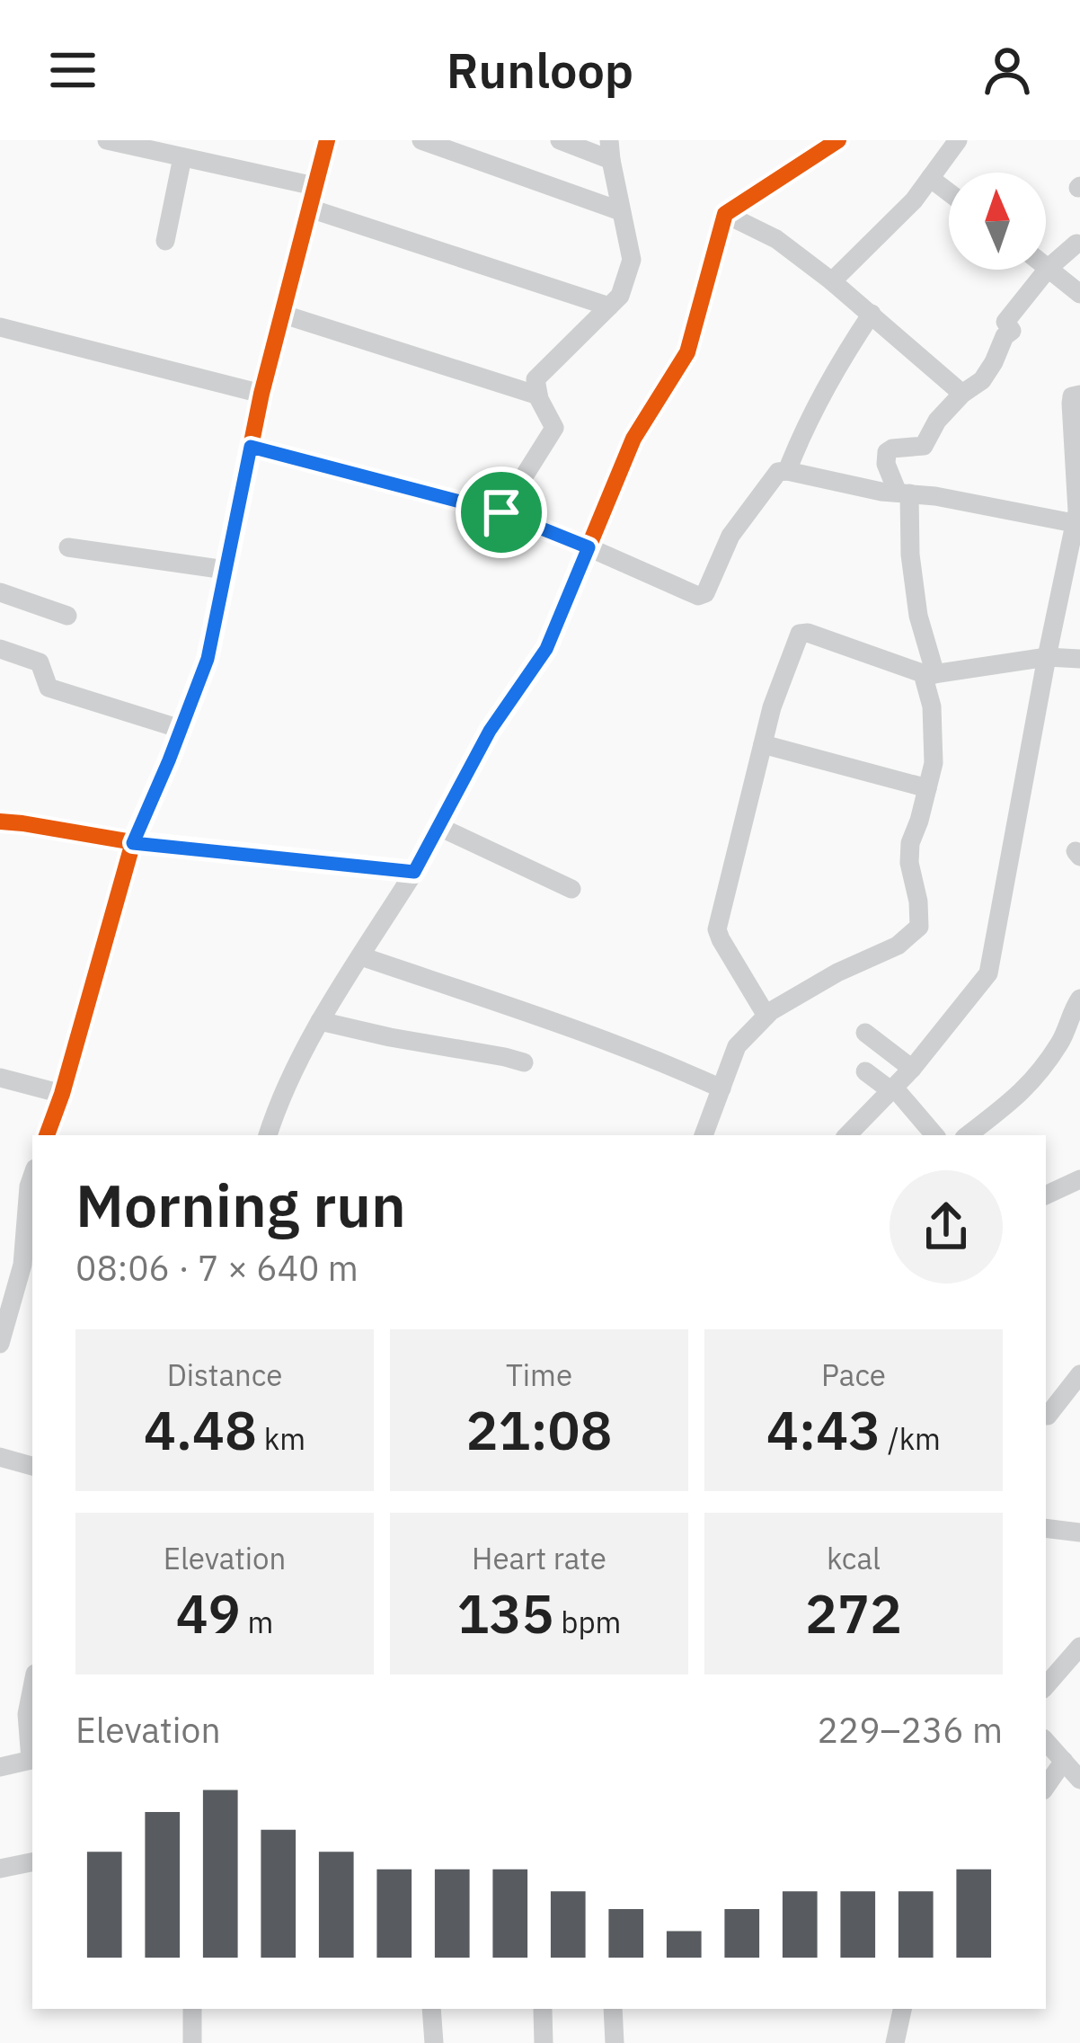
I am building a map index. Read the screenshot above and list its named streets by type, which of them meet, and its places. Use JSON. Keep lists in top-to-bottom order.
{
  "north": "top",
  "page": {
    "header": "Runloop",
    "heading": ["Morning run", "08:06 · 7 × 640 m"],
    "stats": [
      ["Distance", "4.48 km"],
      ["Time", "21:08"],
      ["Pace", "4:43 /km"],
      ["Elevation", "49 m"],
      ["Heart rate", "135 bpm"],
      ["kcal", "272"]
    ],
    "chart": ["Elevation", "229–236 m"]
  }
}
